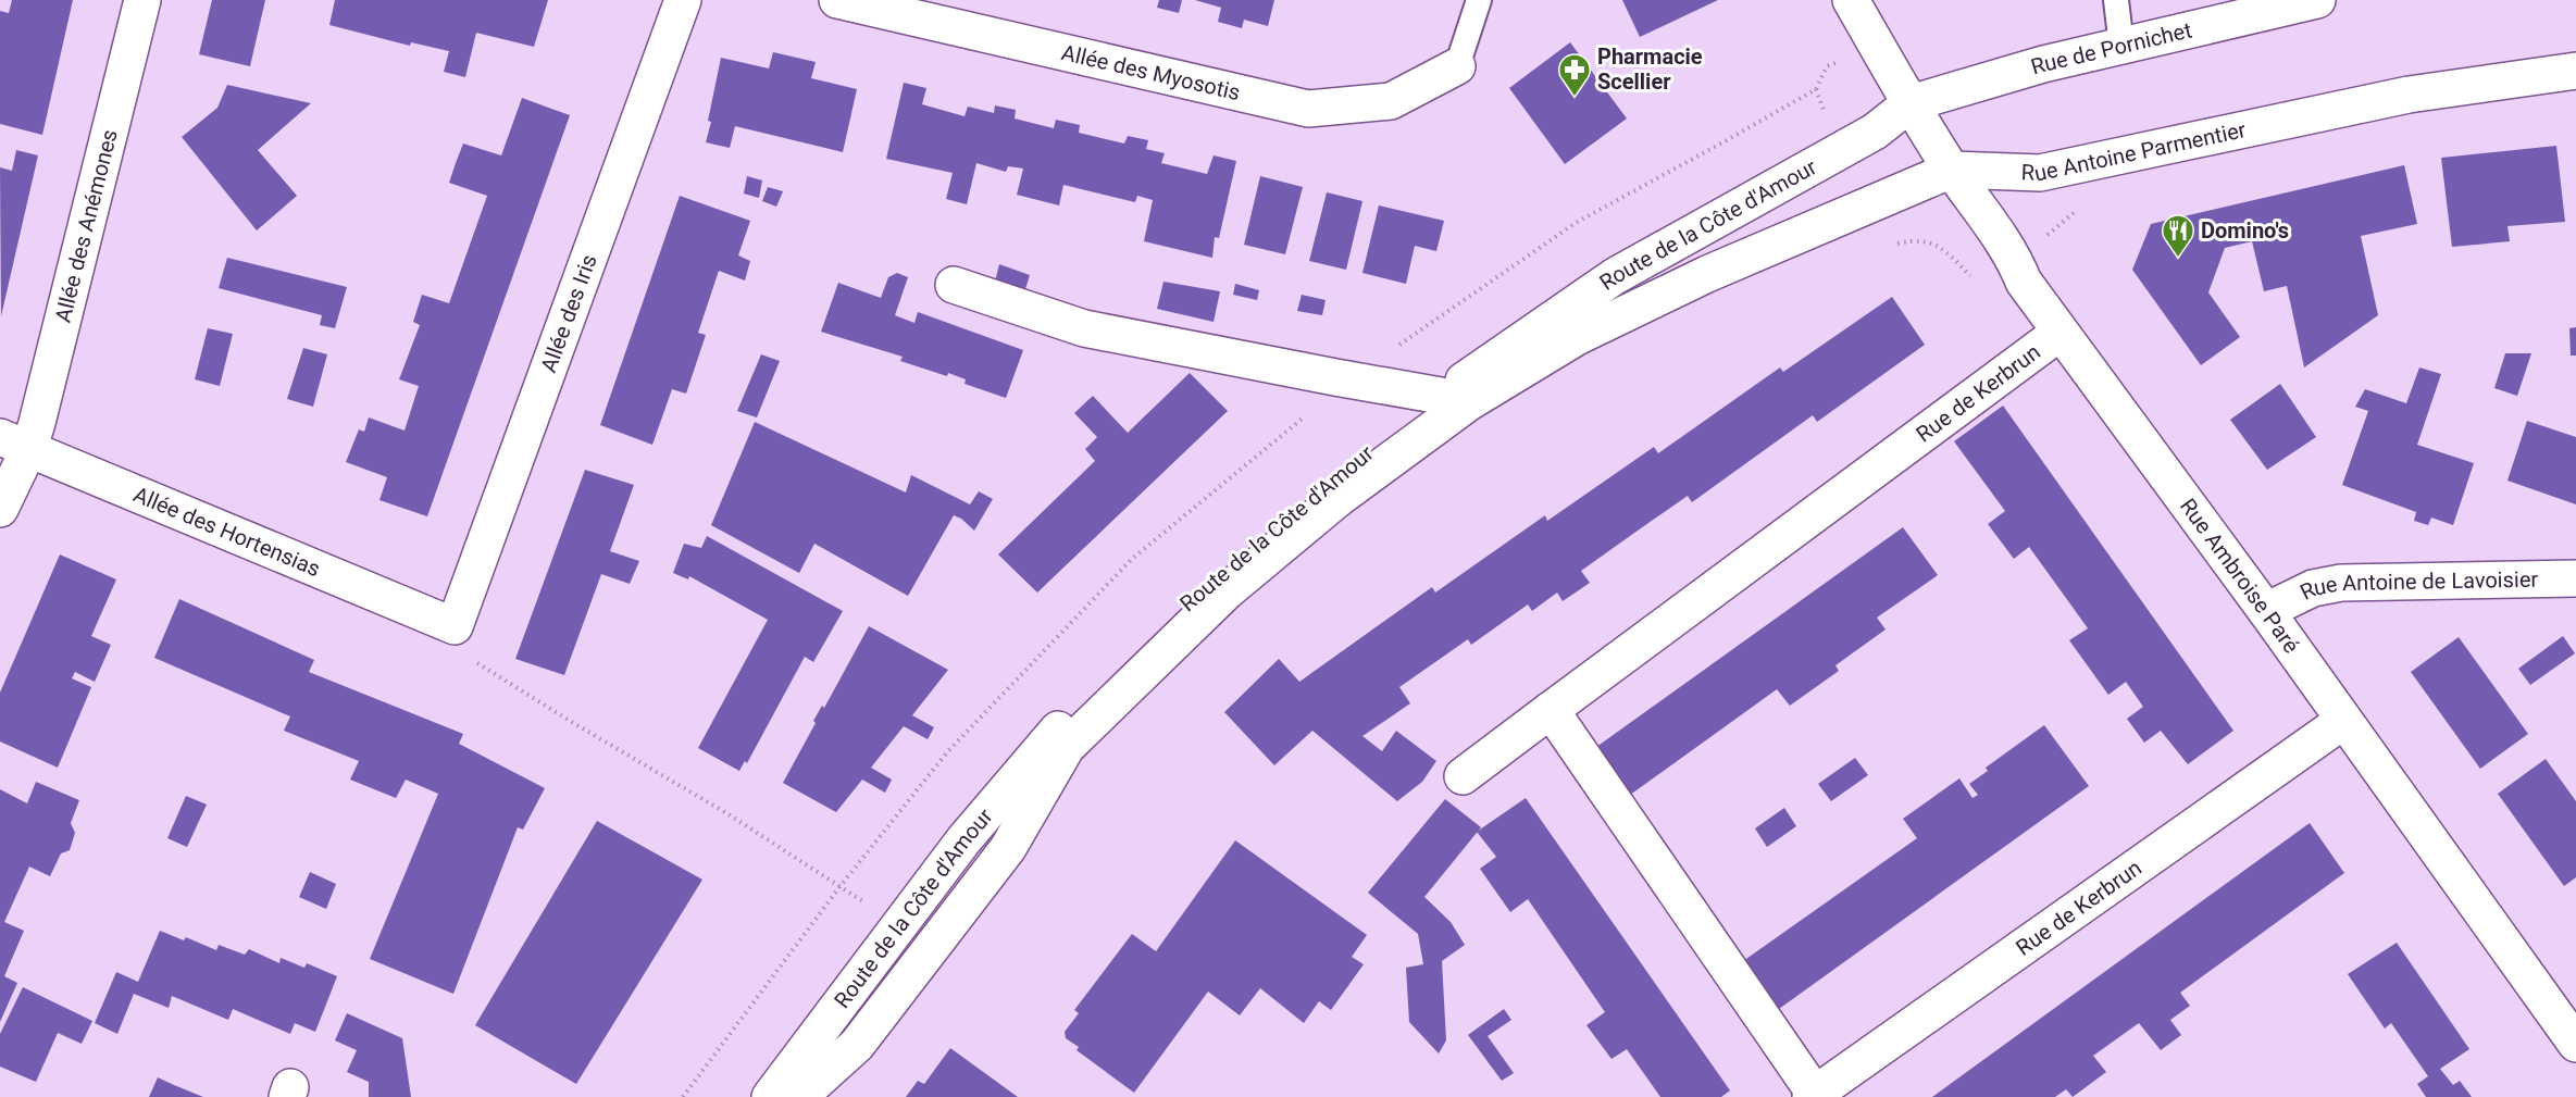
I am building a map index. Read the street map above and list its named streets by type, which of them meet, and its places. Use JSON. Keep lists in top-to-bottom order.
{
  "streets": {
    "street": [
      "Rue de Pornichet",
      "Allée des Myosotis",
      "Rue Antoine Parmentier",
      "Allée des Anémones",
      "Route de la Côte d'Amour",
      "Allée des Iris",
      "Rue de Kerbrun",
      "Allée des Hortensias",
      "Rue Ambroise Paré",
      "Rue Antoine de Lavoisier"
    ]
  },
  "crossings": [
    ["Rue de Pornichet", "Route de la Côte d'Amour"],
    ["Rue de Pornichet", "Rue Ambroise Paré"],
    ["Rue Antoine Parmentier", "Route de la Côte d'Amour"],
    ["Rue Antoine Parmentier", "Rue Ambroise Paré"],
    ["Allée des Anémones", "Allée des Hortensias"],
    ["Route de la Côte d'Amour", "Rue Ambroise Paré"],
    ["Allée des Iris", "Allée des Hortensias"],
    ["Rue de Kerbrun", "Rue Ambroise Paré"],
    ["Rue Ambroise Paré", "Rue Antoine de Lavoisier"]
  ],
  "places": {
    "pharmacy": ["Pharmacie Scellier"],
    "restaurant": ["Domino's"]
  }
}
